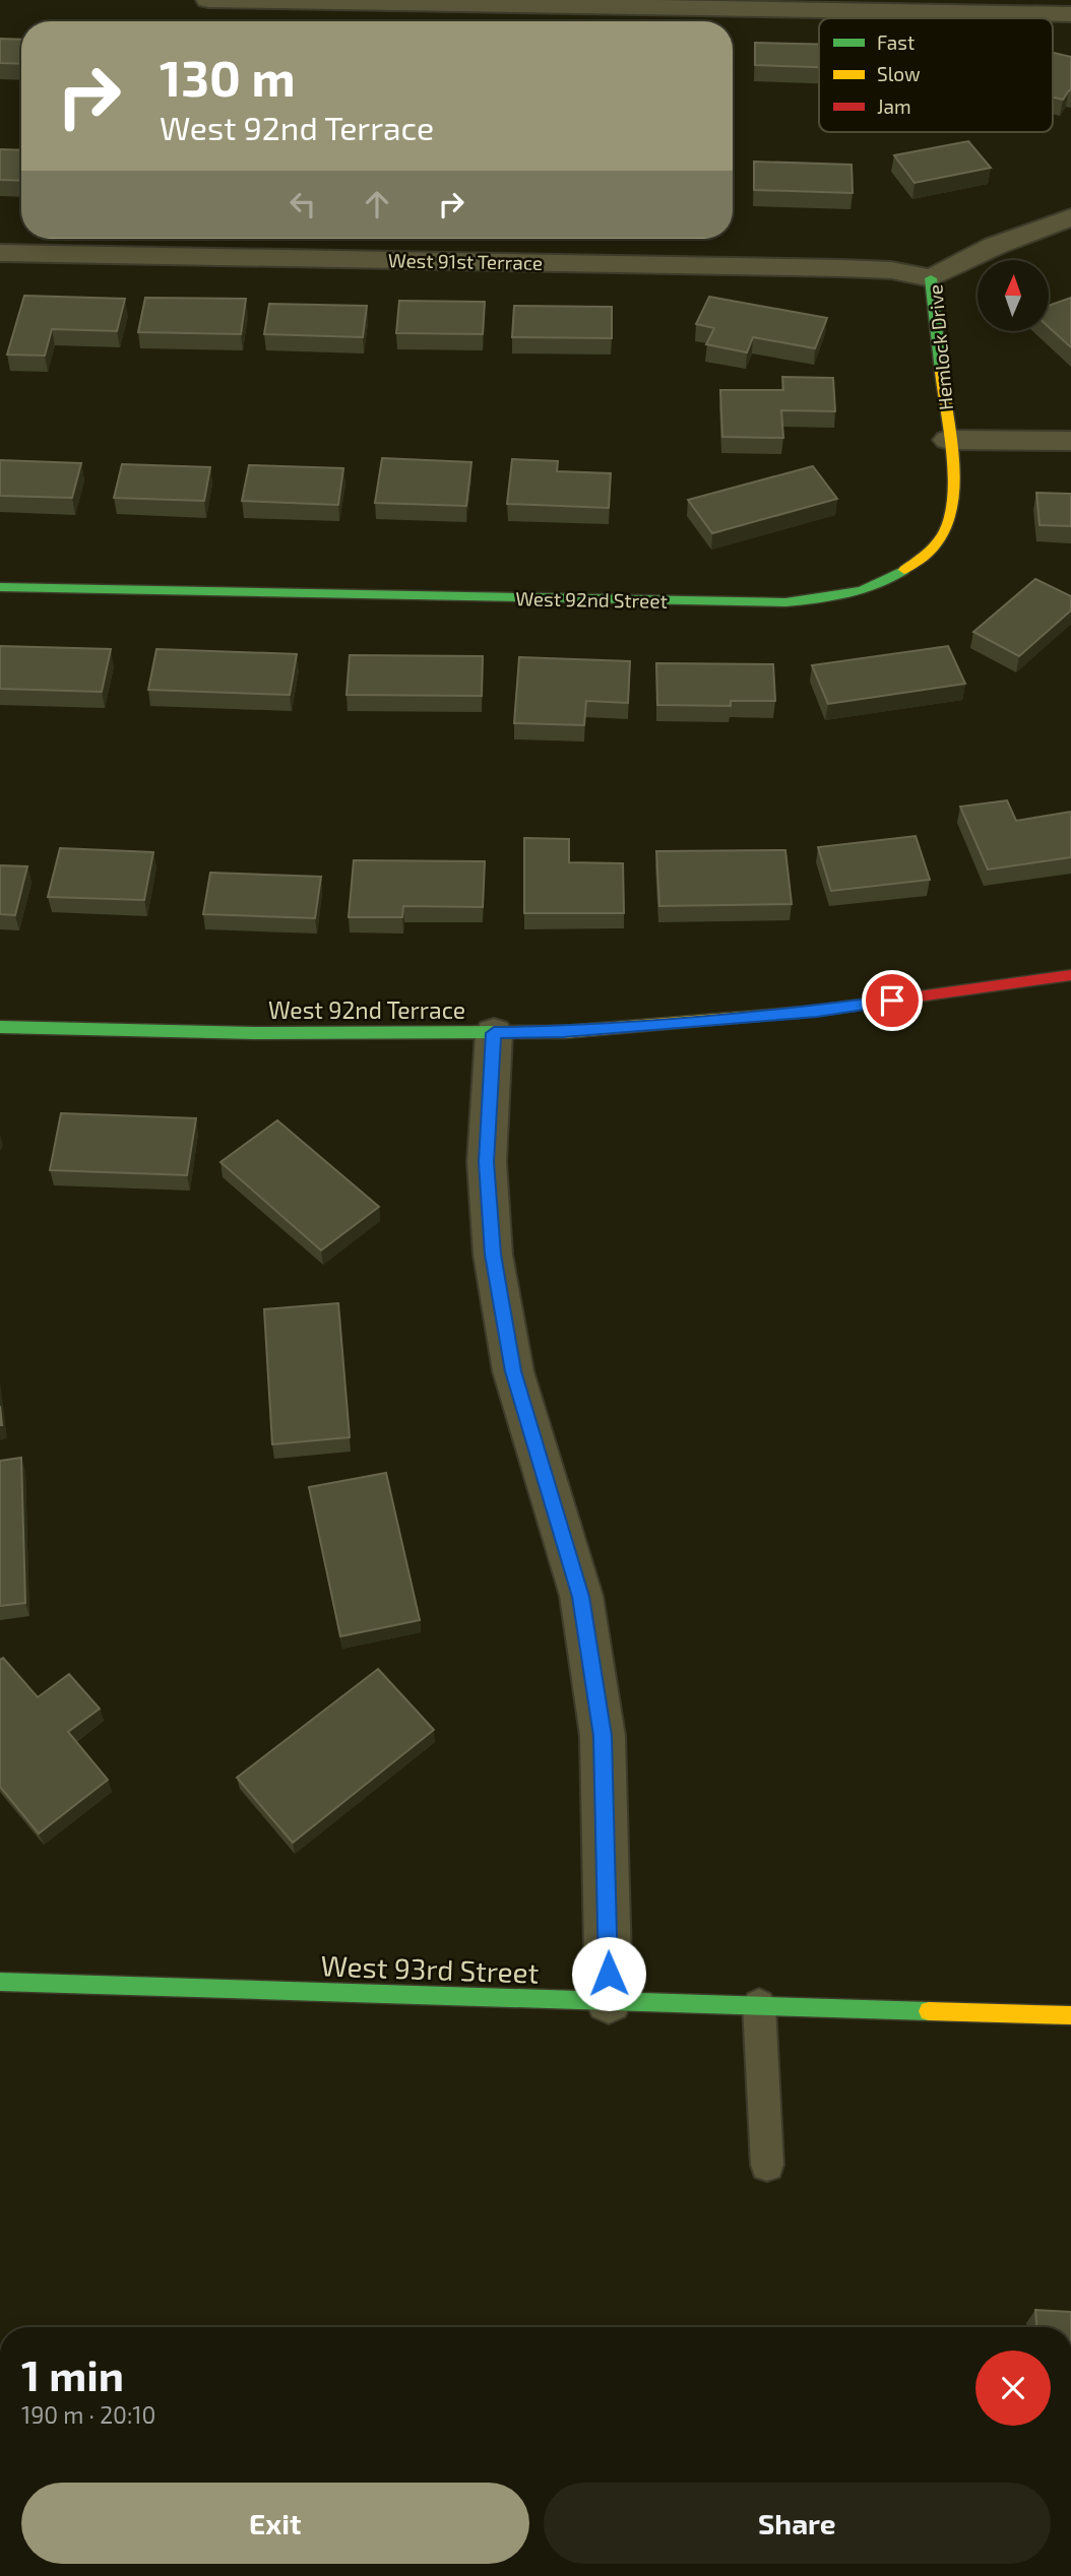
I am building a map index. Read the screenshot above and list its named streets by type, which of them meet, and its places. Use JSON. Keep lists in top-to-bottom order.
{
  "streets": {
    "street": [
      "West 91st Terrace",
      "Hemlock Drive",
      "West 92nd Street",
      "West 92nd Terrace",
      "West 93rd Street"
    ]
  },
  "crossings": [
    ["West 91st Terrace", "Hemlock Drive"],
    ["Hemlock Drive", "West 92nd Street"]
  ],
  "legend": ["Fast", "Slow", "Jam"],
  "north": "top",
  "page": {
    "turn": ["130 m", "West 92nd Terrace"],
    "heading": ["1 min", "190 m · 20:10"],
    "buttons": ["Exit", "Share"]
  }
}
